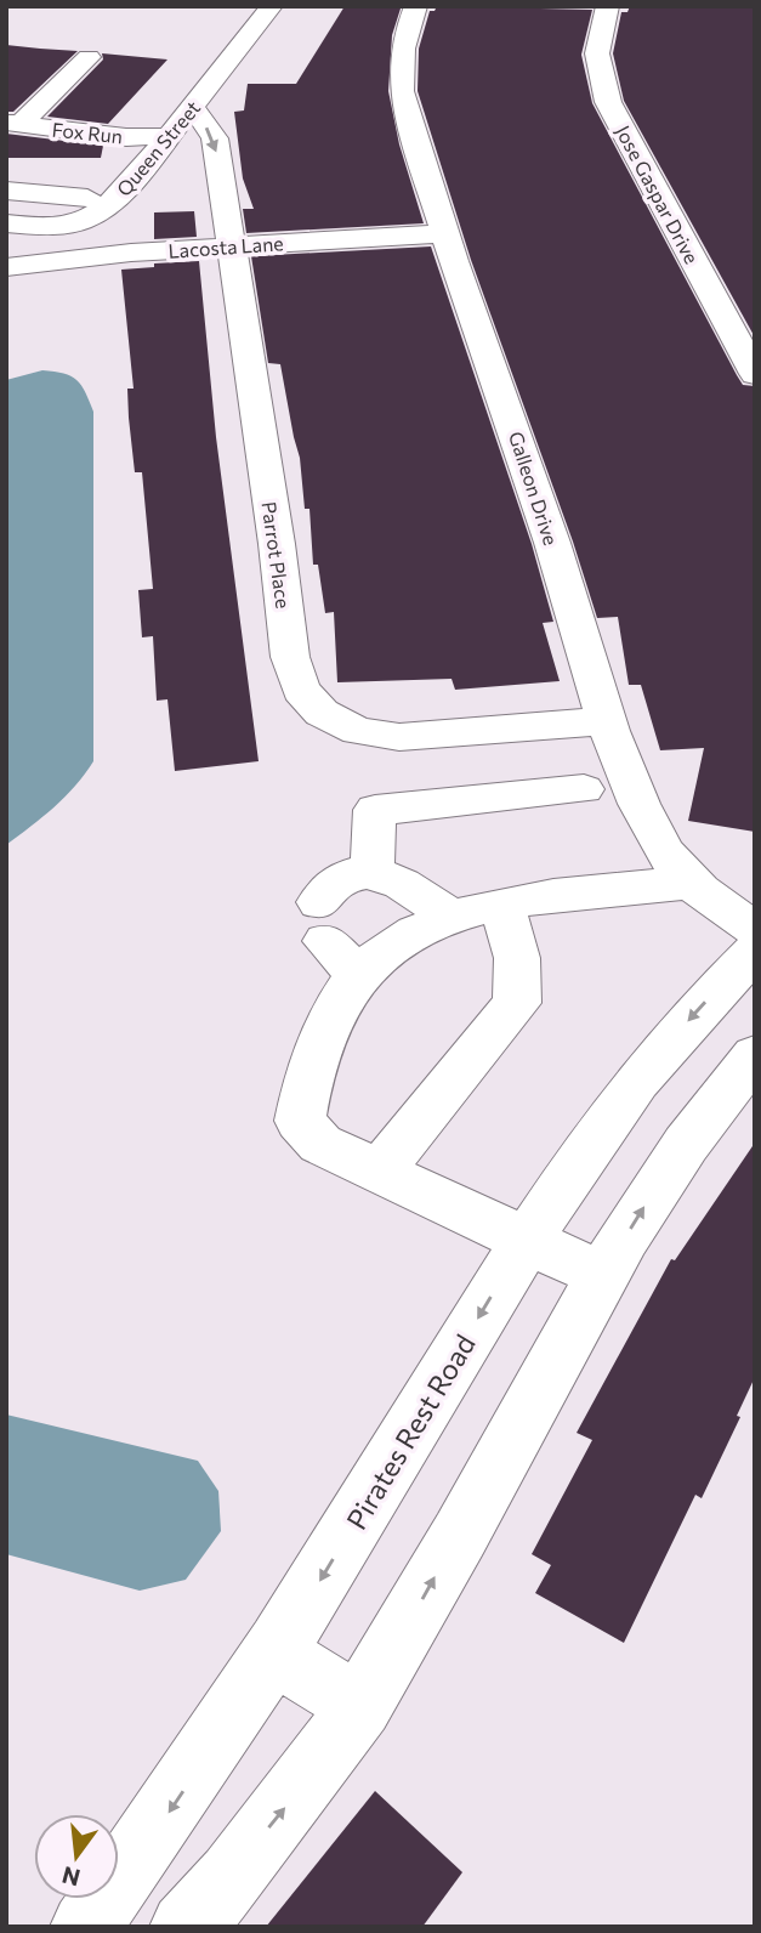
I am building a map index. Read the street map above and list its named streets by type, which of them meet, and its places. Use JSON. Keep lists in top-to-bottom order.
{
  "streets": {
    "street": [
      "Fox Run",
      "Queen Street",
      "Jose Gaspar Drive",
      "Lacosta Lane",
      "Galleon Drive",
      "Parrot Place",
      "Pirates Rest Road"
    ]
  },
  "crossings": [
    ["Fox Run", "Queen Street"],
    ["Queen Street", "Parrot Place"],
    ["Lacosta Lane", "Galleon Drive"],
    ["Lacosta Lane", "Parrot Place"],
    ["Galleon Drive", "Parrot Place"]
  ],
  "north": "bottom"
}
